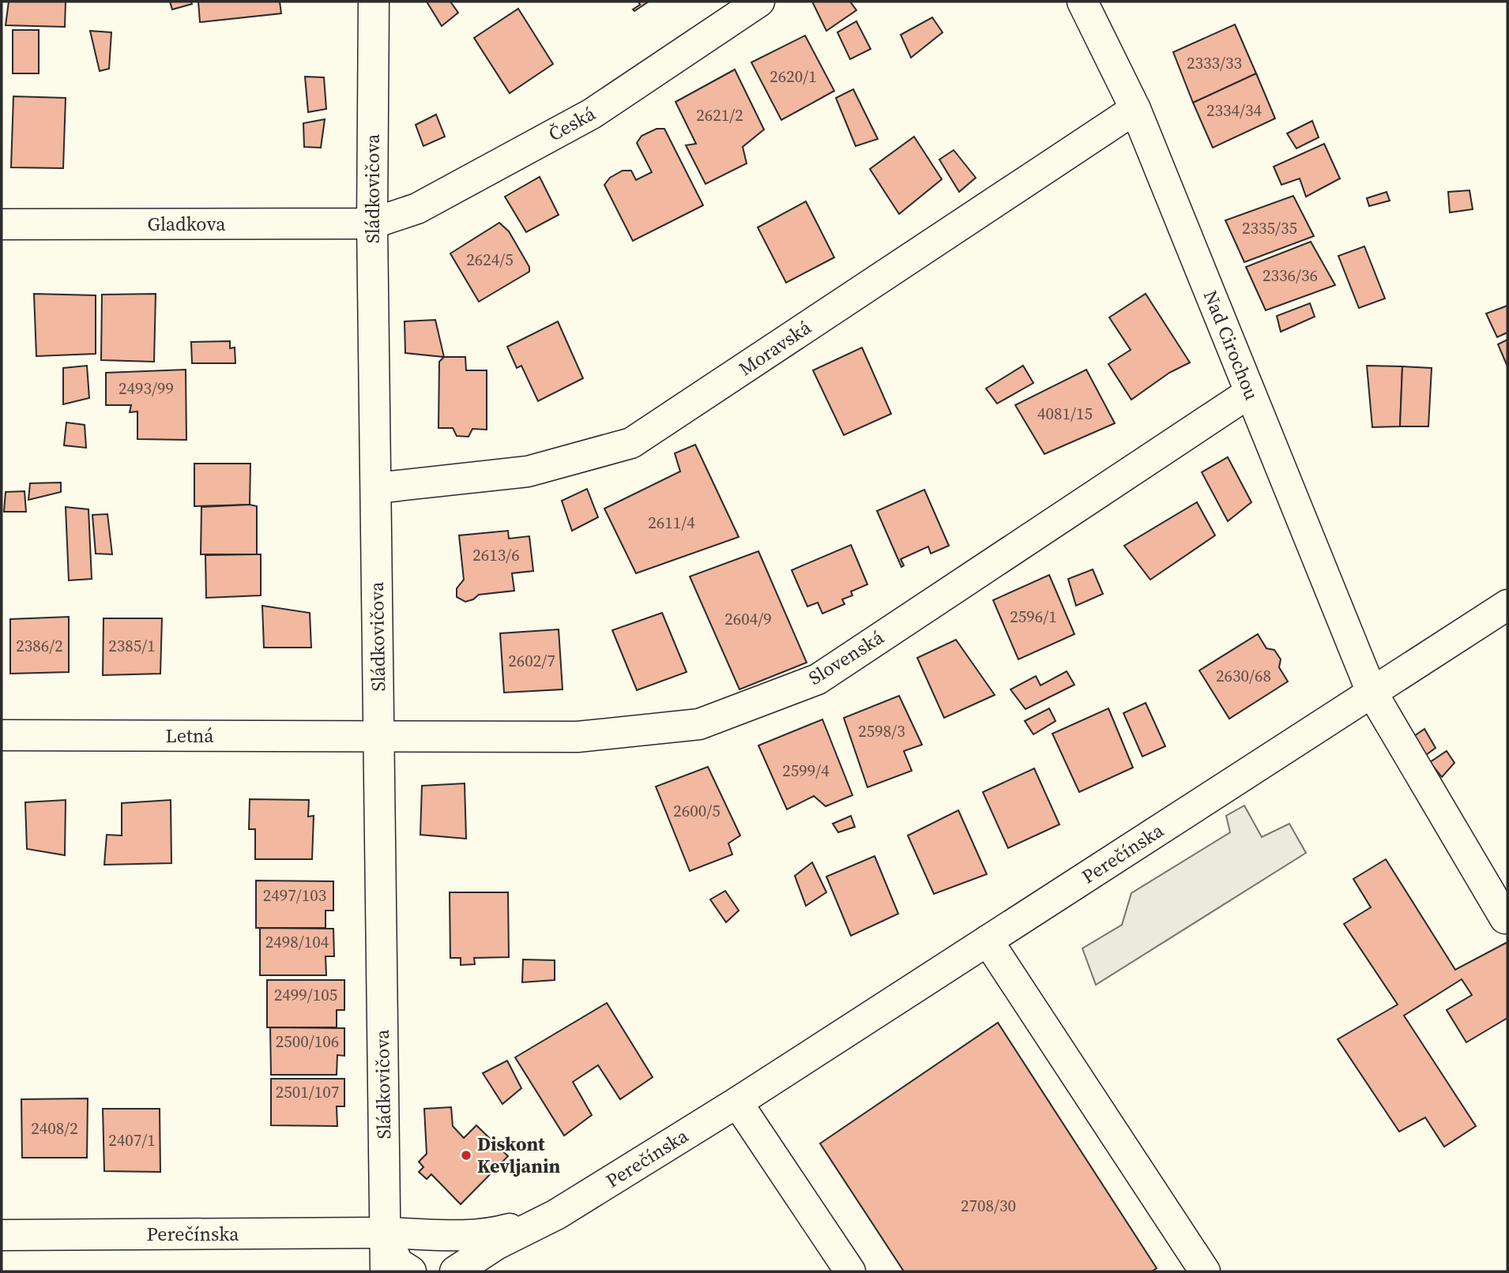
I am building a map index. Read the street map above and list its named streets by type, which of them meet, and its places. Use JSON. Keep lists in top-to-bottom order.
{
  "streets": {
    "street": [
      "Česká",
      "Sládkovičova",
      "Gladkova",
      "Nad Cirochou",
      "Moravská",
      "Slovenská",
      "Letná",
      "Perečínska"
    ]
  },
  "crossings": [
    ["Česká", "Sládkovičova"],
    ["Česká", "Gladkova"],
    ["Sládkovičova", "Gladkova"],
    ["Sládkovičova", "Moravská"],
    ["Sládkovičova", "Slovenská"],
    ["Sládkovičova", "Letná"],
    ["Sládkovičova", "Perečínska"],
    ["Nad Cirochou", "Moravská"],
    ["Nad Cirochou", "Slovenská"],
    ["Nad Cirochou", "Perečínska"],
    ["Slovenská", "Letná"]
  ],
  "places": ["Diskont Kevljanin"],
  "house_numbers": [
    "2333/33",
    "2620/1",
    "2334/34",
    "2621/2",
    "2335/35",
    "2624/5",
    "2336/36",
    "2493/99",
    "4081/15",
    "2611/4",
    "2613/6",
    "2596/1",
    "2604/9",
    "2386/2",
    "2385/1",
    "2602/7",
    "2630/68",
    "2598/3",
    "2599/4",
    "2600/5",
    "2497/103",
    "2498/104",
    "2499/105",
    "2500/106",
    "2501/107",
    "2408/2",
    "2407/1",
    "2708/30"
  ]
}
